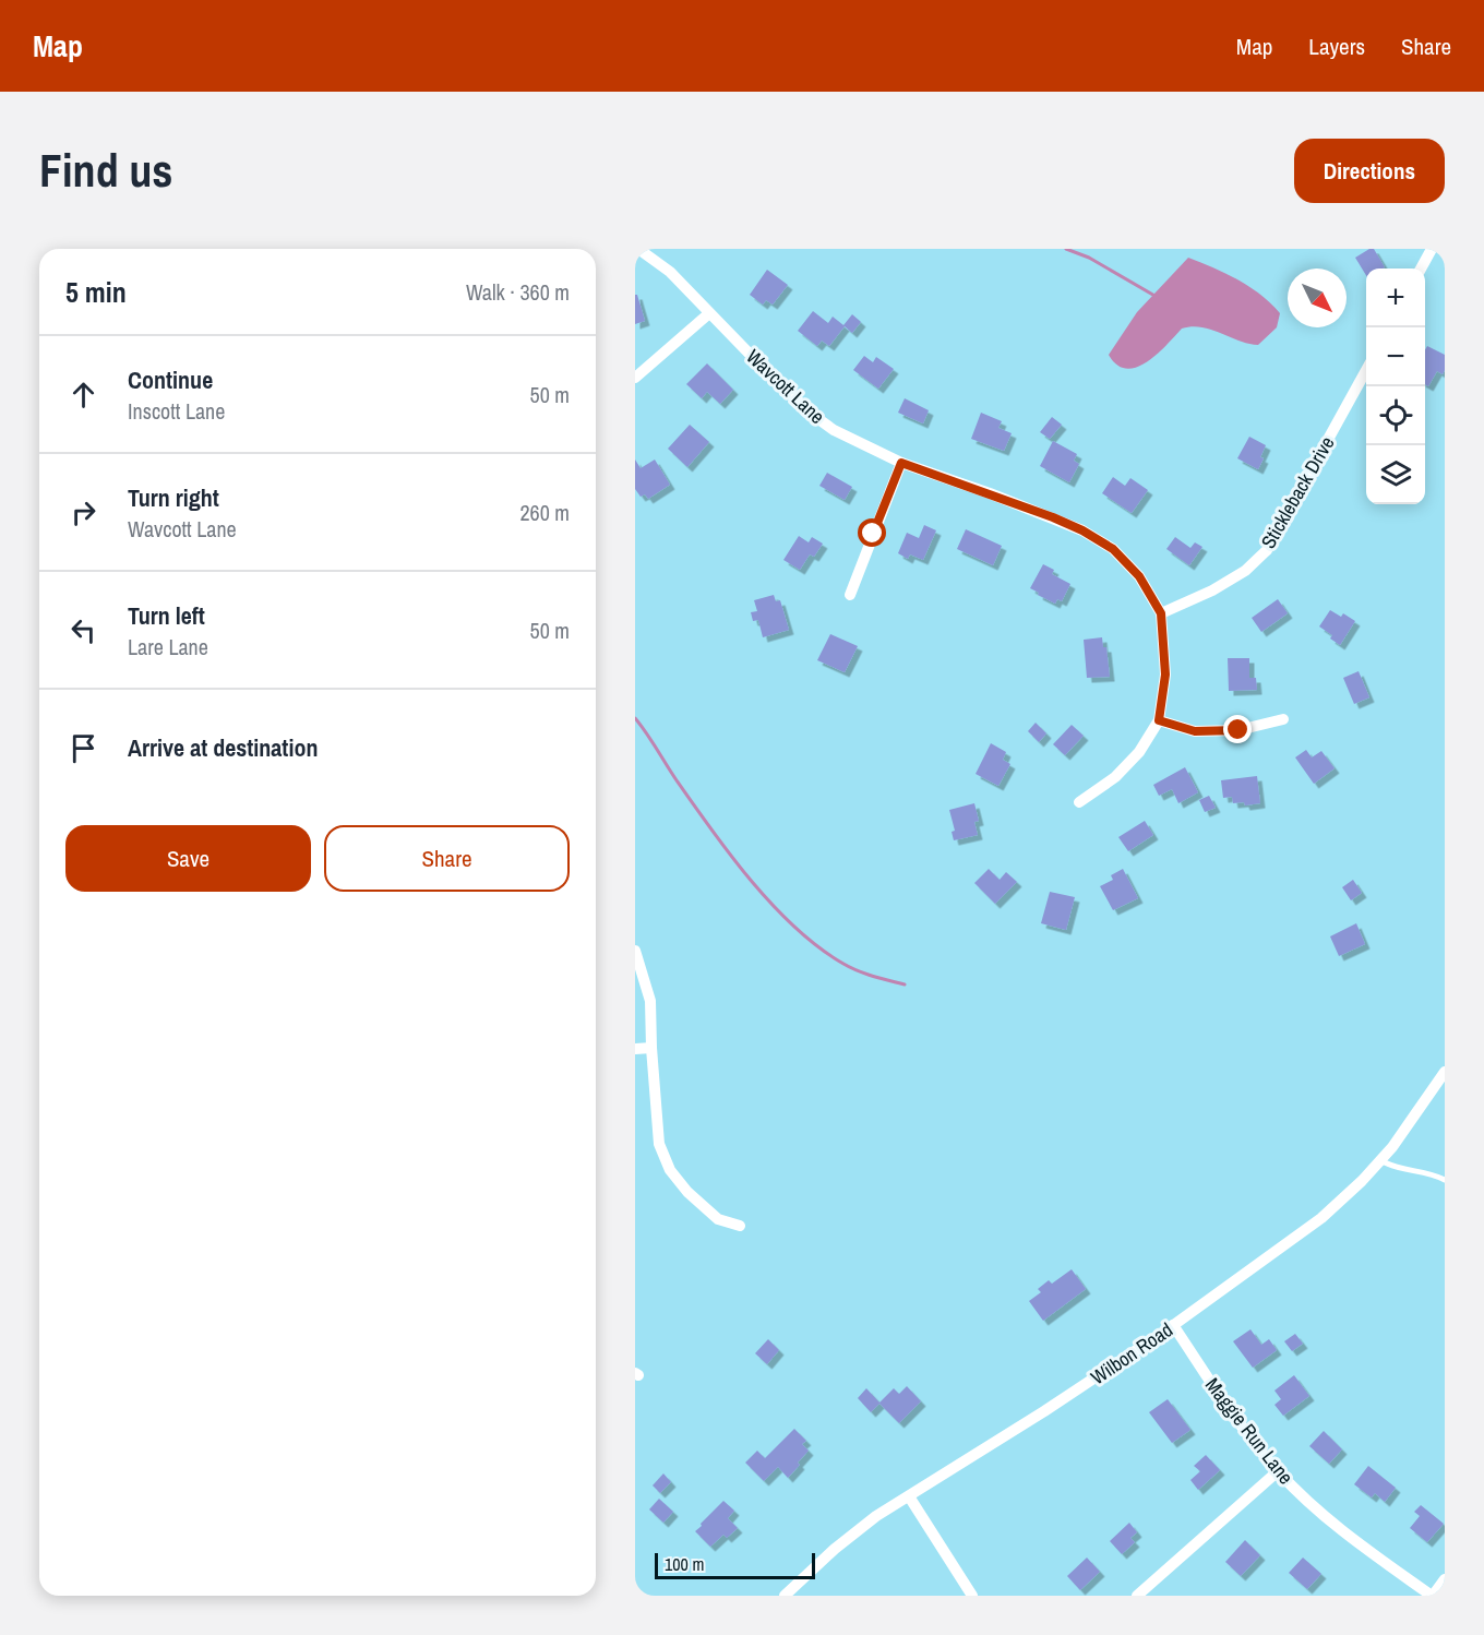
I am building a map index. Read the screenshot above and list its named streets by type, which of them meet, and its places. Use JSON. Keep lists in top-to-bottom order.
{
  "streets": {
    "street": [
      "Wavcott Lane",
      "Stickleback Drive",
      "Wilbon Road",
      "Maggie Run Lane"
    ]
  },
  "crossings": [
    ["Wavcott Lane", "Stickleback Drive"],
    ["Wilbon Road", "Maggie Run Lane"]
  ],
  "scale_bar": "100 m",
  "north": "bottom right",
  "page": {
    "header": "Map",
    "nav": ["Map", "Layers", "Share"],
    "buttons": [
      "Directions",
      ["Save", "Share"]
    ],
    "title": "Find us",
    "heading": ["5 min", "Walk · 360 m"],
    "map_buttons": ["+", "−"],
    "list": [
      ["Continue", "Inscott Lane", "50 m"],
      ["Turn right", "Wavcott Lane", "260 m"],
      ["Turn left", "Lare Lane", "50 m"],
      "Arrive at destination"
    ],
    "scale": "100 m"
  }
}
